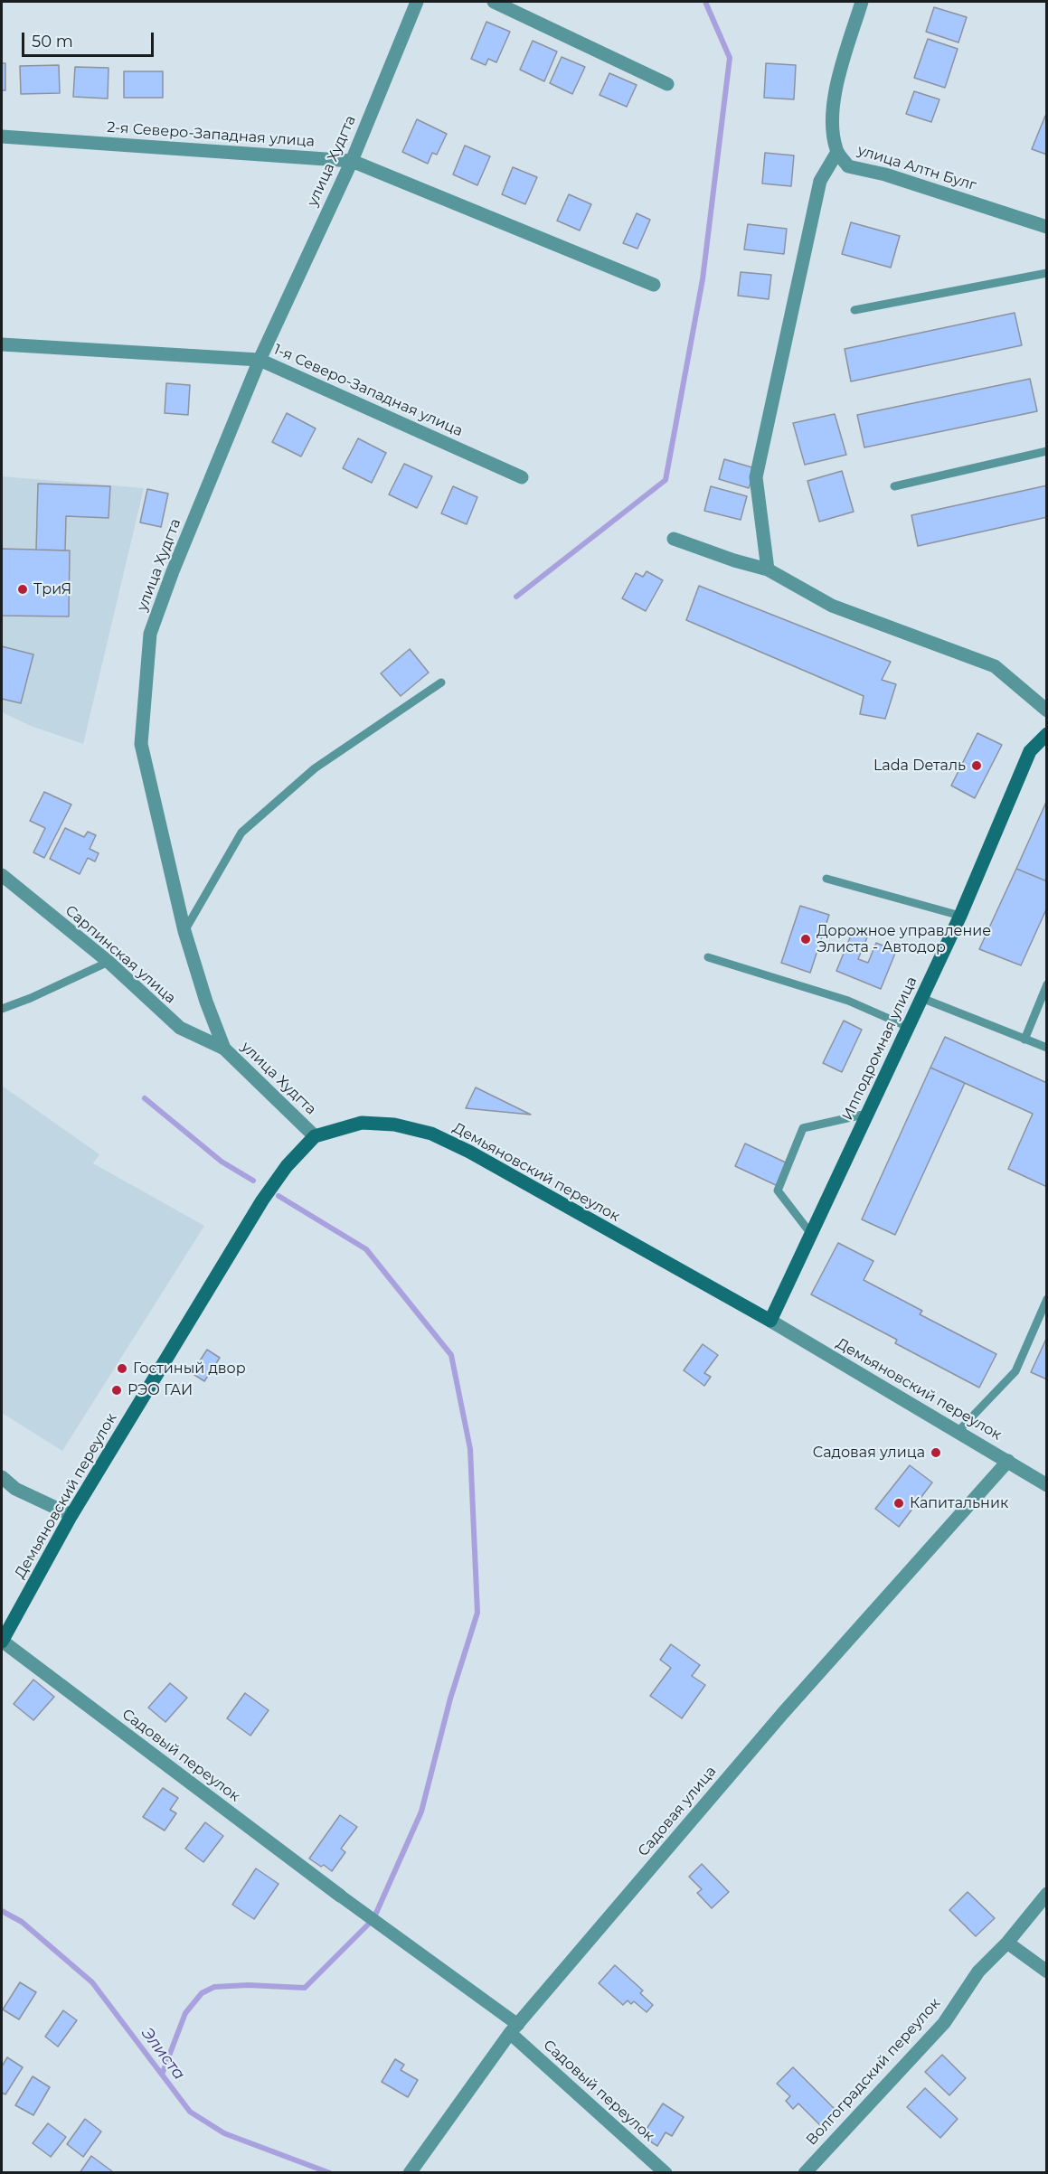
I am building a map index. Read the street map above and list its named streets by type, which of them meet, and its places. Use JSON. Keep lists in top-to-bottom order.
{
  "streets": {
    "main road": ["Ипподромная улица", "Демьяновский переулок"],
    "street": [
      "2-я Северо-Западная улица",
      "улица Худгта",
      "улица Алтн Булг",
      "1-я Северо-Западная улица",
      "Сарпинская улица",
      "Садовый переулок",
      "Садовая улица",
      "Волгоградский переулок"
    ]
  },
  "crossings": [
    ["2-я Северо-Западная улица", "улица Худгта"],
    ["улица Худгта", "1-я Северо-Западная улица"],
    ["улица Худгта", "Сарпинская улица"],
    ["улица Худгта", "Демьяновский переулок"],
    ["Ипподромная улица", "Демьяновский переулок"],
    ["Демьяновский переулок", "Садовый переулок"],
    ["Демьяновский переулок", "Садовая улица"],
    ["Садовый переулок", "Садовая улица"]
  ],
  "water": ["Элиста"],
  "places": [
    "ТриЯ",
    "Lada Dеталь",
    "Дорожное управление Элиста - Автодор",
    "Гостиный двор",
    "РЭО ГАИ",
    "Садовая улица",
    "Капитальник"
  ],
  "scale_bar": "50 m"
}
